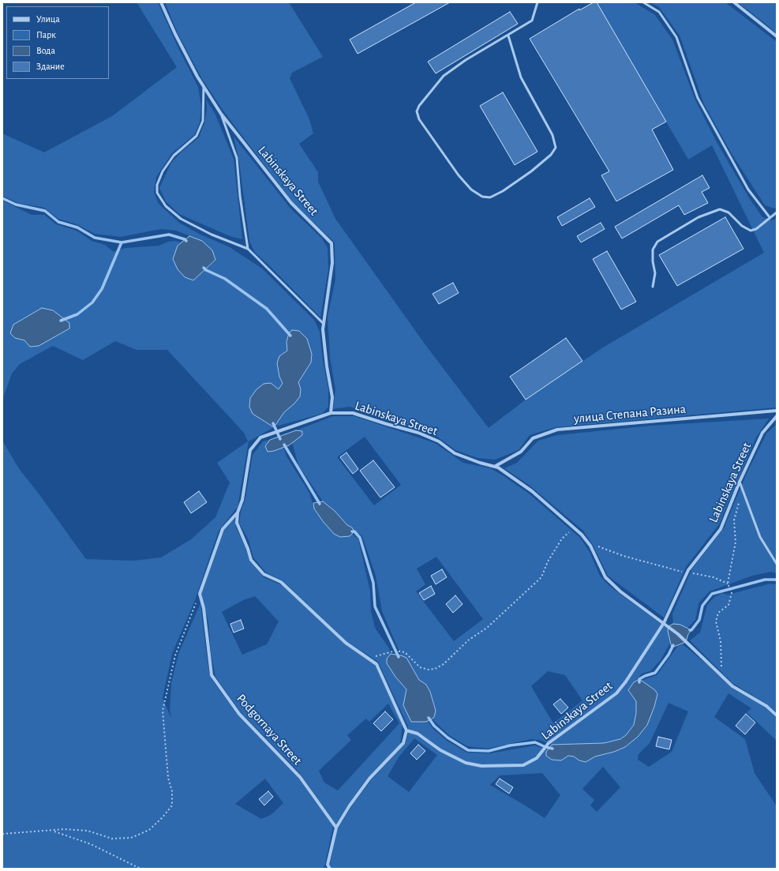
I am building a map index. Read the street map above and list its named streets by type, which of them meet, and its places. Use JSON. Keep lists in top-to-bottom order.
{
  "streets": {
    "street": ["Labinskaya Street", "улица Степана Разина", "Podgornaya Street"]
  },
  "crossings": [
    ["Labinskaya Street", "улица Степана Разина"]
  ],
  "legend": [
    "Улица",
    "Парк",
    "Вода",
    "Здание"
  ]
}
